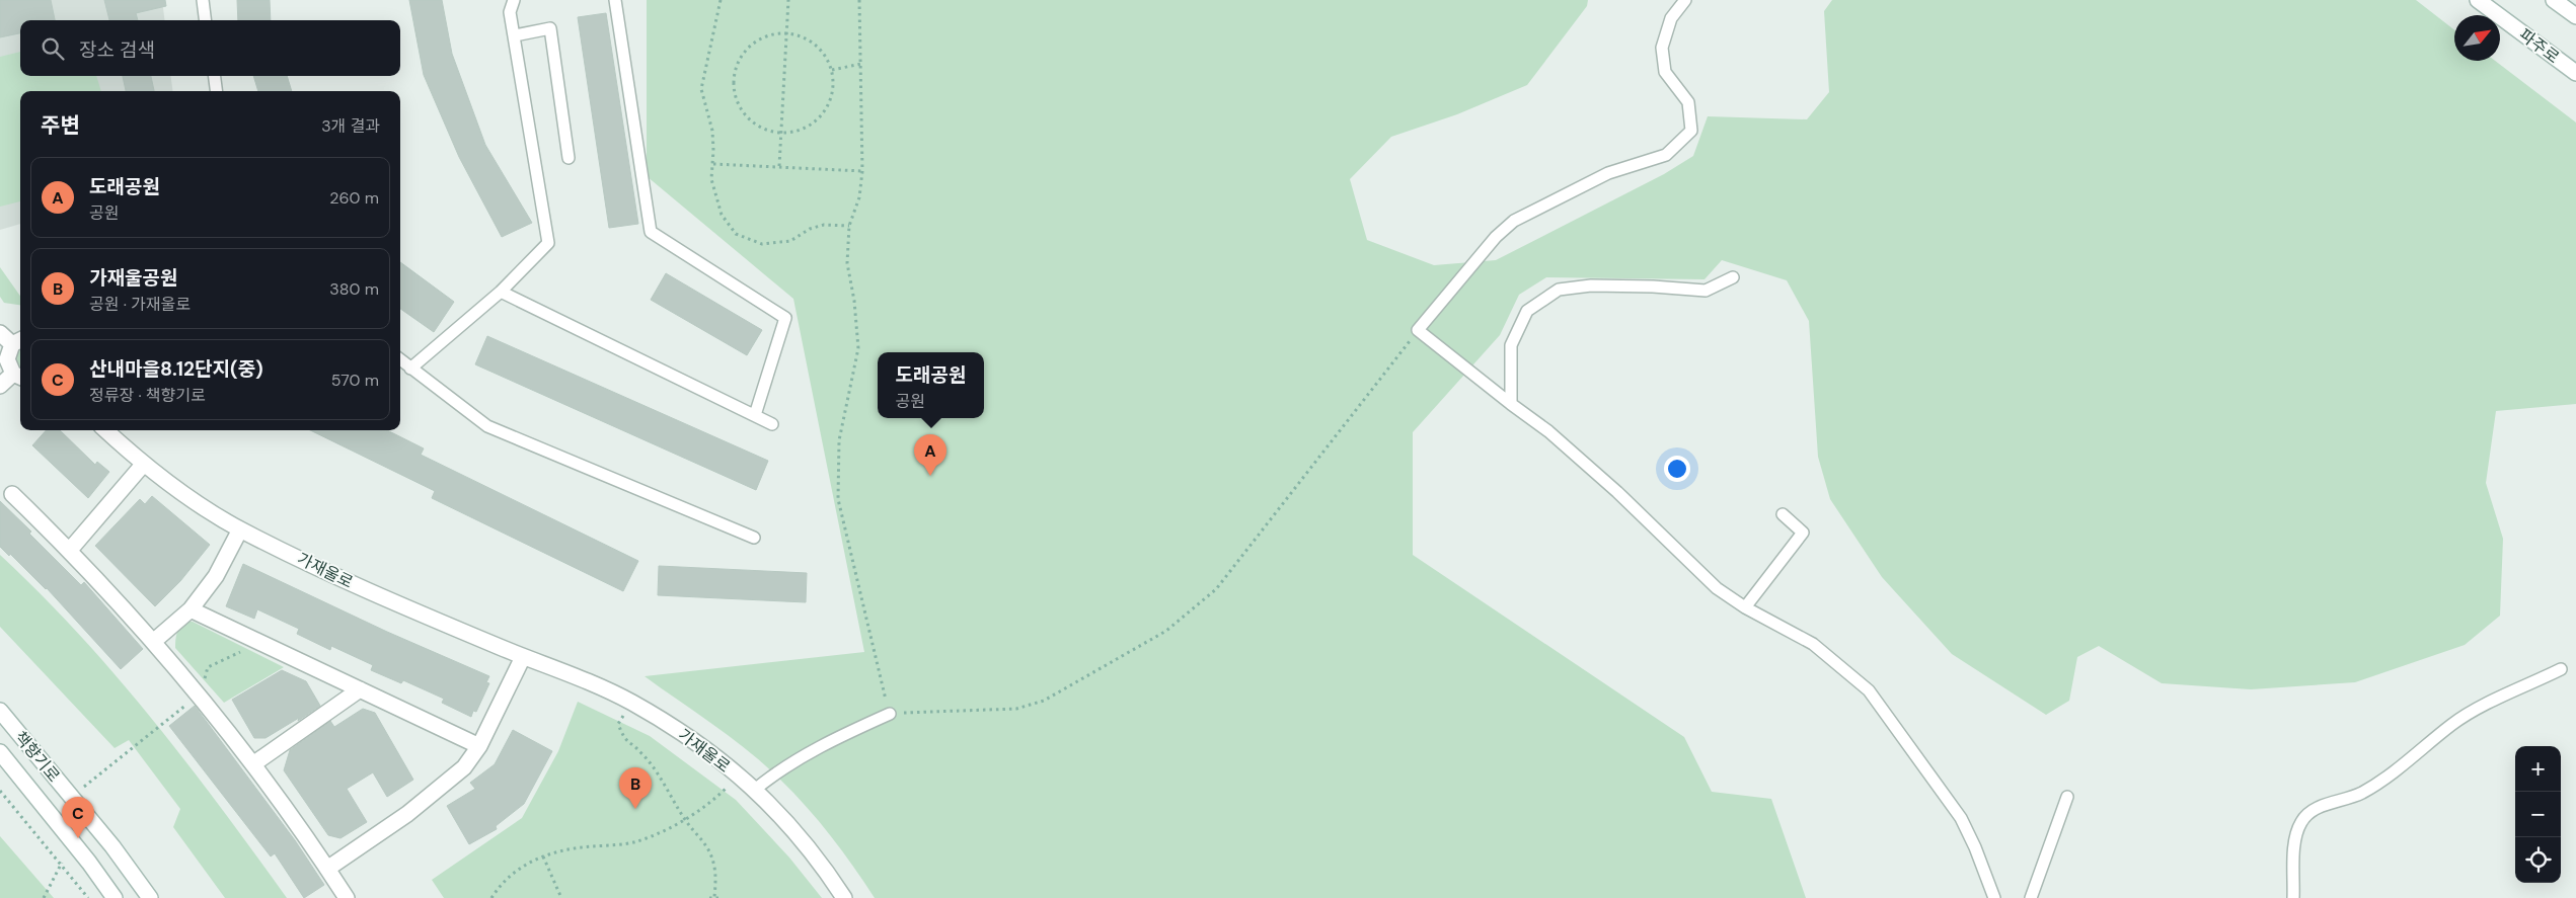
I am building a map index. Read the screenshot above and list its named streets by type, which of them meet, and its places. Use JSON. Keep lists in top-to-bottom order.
{
  "streets": {
    "street": ["파주로", "가재울로", "책향기로"]
  },
  "north": "top right",
  "page": {
    "search": "장소 검색",
    "heading": ["주변", "3개 결과"],
    "list": [
      {
        "mark": "A",
        "name": "도래공원",
        "note": "공원",
        "value": "260 m"
      },
      {
        "mark": "B",
        "name": "가재울공원",
        "note": "공원 · 가재울로",
        "value": "380 m"
      },
      {
        "mark": "C",
        "name": "산내마을8.12단지(중)",
        "note": "정류장 · 책향기로",
        "value": "570 m"
      }
    ],
    "popup": ["도래공원", "공원"],
    "pins": ["A", "B", "C"],
    "map_buttons": ["+", "−"]
  }
}
